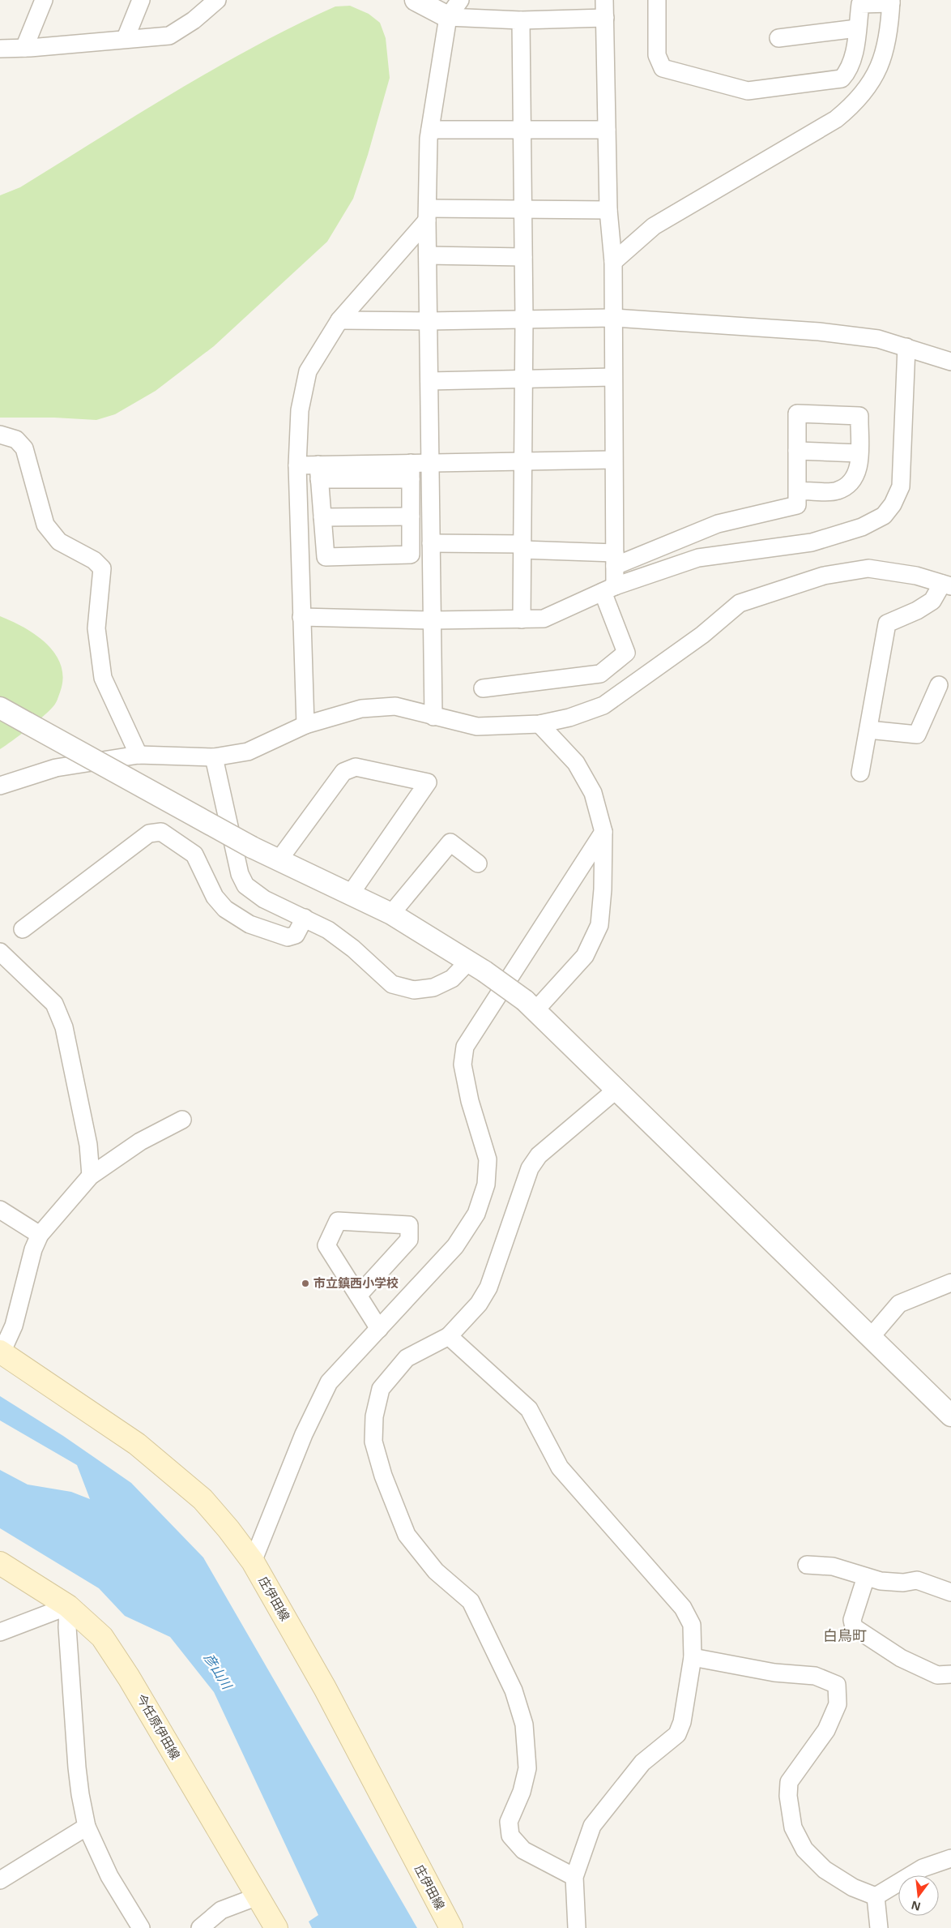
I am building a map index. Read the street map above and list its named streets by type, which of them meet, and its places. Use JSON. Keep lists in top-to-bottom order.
{
  "streets": {
    "main road": ["庄伊田線", "今任原伊田線"]
  },
  "districts": ["白鳥町"],
  "water": ["彦山川"],
  "places": ["市立鎮西小学校"],
  "north": "bottom"
}
